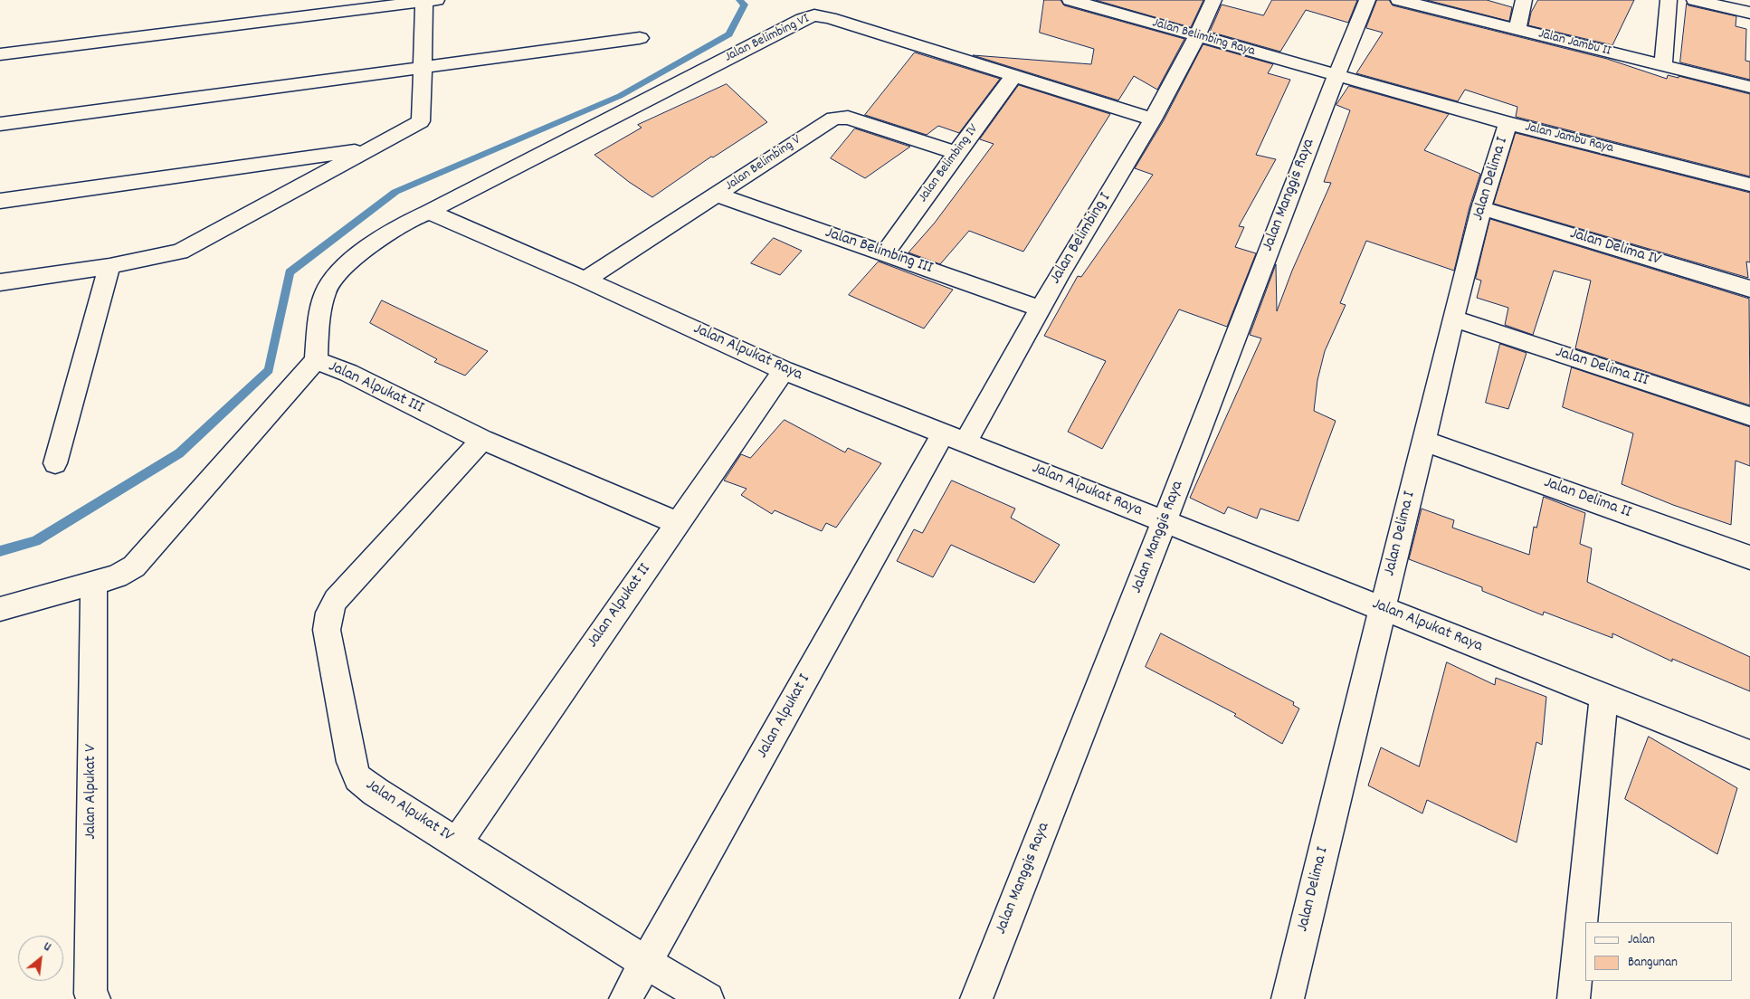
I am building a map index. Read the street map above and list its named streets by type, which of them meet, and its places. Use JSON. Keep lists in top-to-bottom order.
{
  "streets": {
    "street": [
      "Jalan Belimbing Raya",
      "Jalan Belimbing VI",
      "Jalan Jambu II",
      "Jalan Jambu Raya",
      "Jalan Belimbing V",
      "Jalan Belimbing IV",
      "Jalan Delima I",
      "Jalan Manggis Raya",
      "Jalan Belimbing I",
      "Jalan Delima IV",
      "Jalan Belimbing III",
      "Jalan Alpukat Raya",
      "Jalan Delima III",
      "Jalan Alpukat III",
      "Jalan Delima II",
      "Jalan Alpukat II",
      "Jalan Alpukat I",
      "Jalan Alpukat V",
      "Jalan Alpukat IV"
    ]
  },
  "crossings": [
    ["Jalan Belimbing Raya", "Jalan Jambu Raya"],
    ["Jalan Belimbing Raya", "Jalan Manggis Raya"],
    ["Jalan Belimbing Raya", "Jalan Belimbing I"],
    ["Jalan Belimbing VI", "Jalan Belimbing IV"],
    ["Jalan Belimbing VI", "Jalan Belimbing I"],
    ["Jalan Belimbing VI", "Jalan Alpukat Raya"],
    ["Jalan Belimbing VI", "Jalan Alpukat III"],
    ["Jalan Jambu Raya", "Jalan Delima I"],
    ["Jalan Jambu Raya", "Jalan Manggis Raya"],
    ["Jalan Belimbing V", "Jalan Belimbing IV"],
    ["Jalan Belimbing V", "Jalan Belimbing III"],
    ["Jalan Belimbing V", "Jalan Alpukat Raya"],
    ["Jalan Belimbing IV", "Jalan Belimbing III"],
    ["Jalan Delima I", "Jalan Delima IV"],
    ["Jalan Delima I", "Jalan Alpukat Raya"],
    ["Jalan Delima I", "Jalan Delima III"],
    ["Jalan Delima I", "Jalan Delima II"],
    ["Jalan Manggis Raya", "Jalan Alpukat Raya"],
    ["Jalan Belimbing I", "Jalan Belimbing III"],
    ["Jalan Belimbing I", "Jalan Alpukat Raya"],
    ["Jalan Belimbing I", "Jalan Alpukat I"],
    ["Jalan Alpukat Raya", "Jalan Alpukat II"],
    ["Jalan Alpukat Raya", "Jalan Alpukat I"],
    ["Jalan Alpukat III", "Jalan Alpukat II"],
    ["Jalan Alpukat III", "Jalan Alpukat V"],
    ["Jalan Alpukat III", "Jalan Alpukat IV"],
    ["Jalan Alpukat II", "Jalan Alpukat IV"],
    ["Jalan Alpukat I", "Jalan Alpukat IV"]
  ],
  "legend": ["Jalan", "Bangunan"],
  "north": "top right"
}
